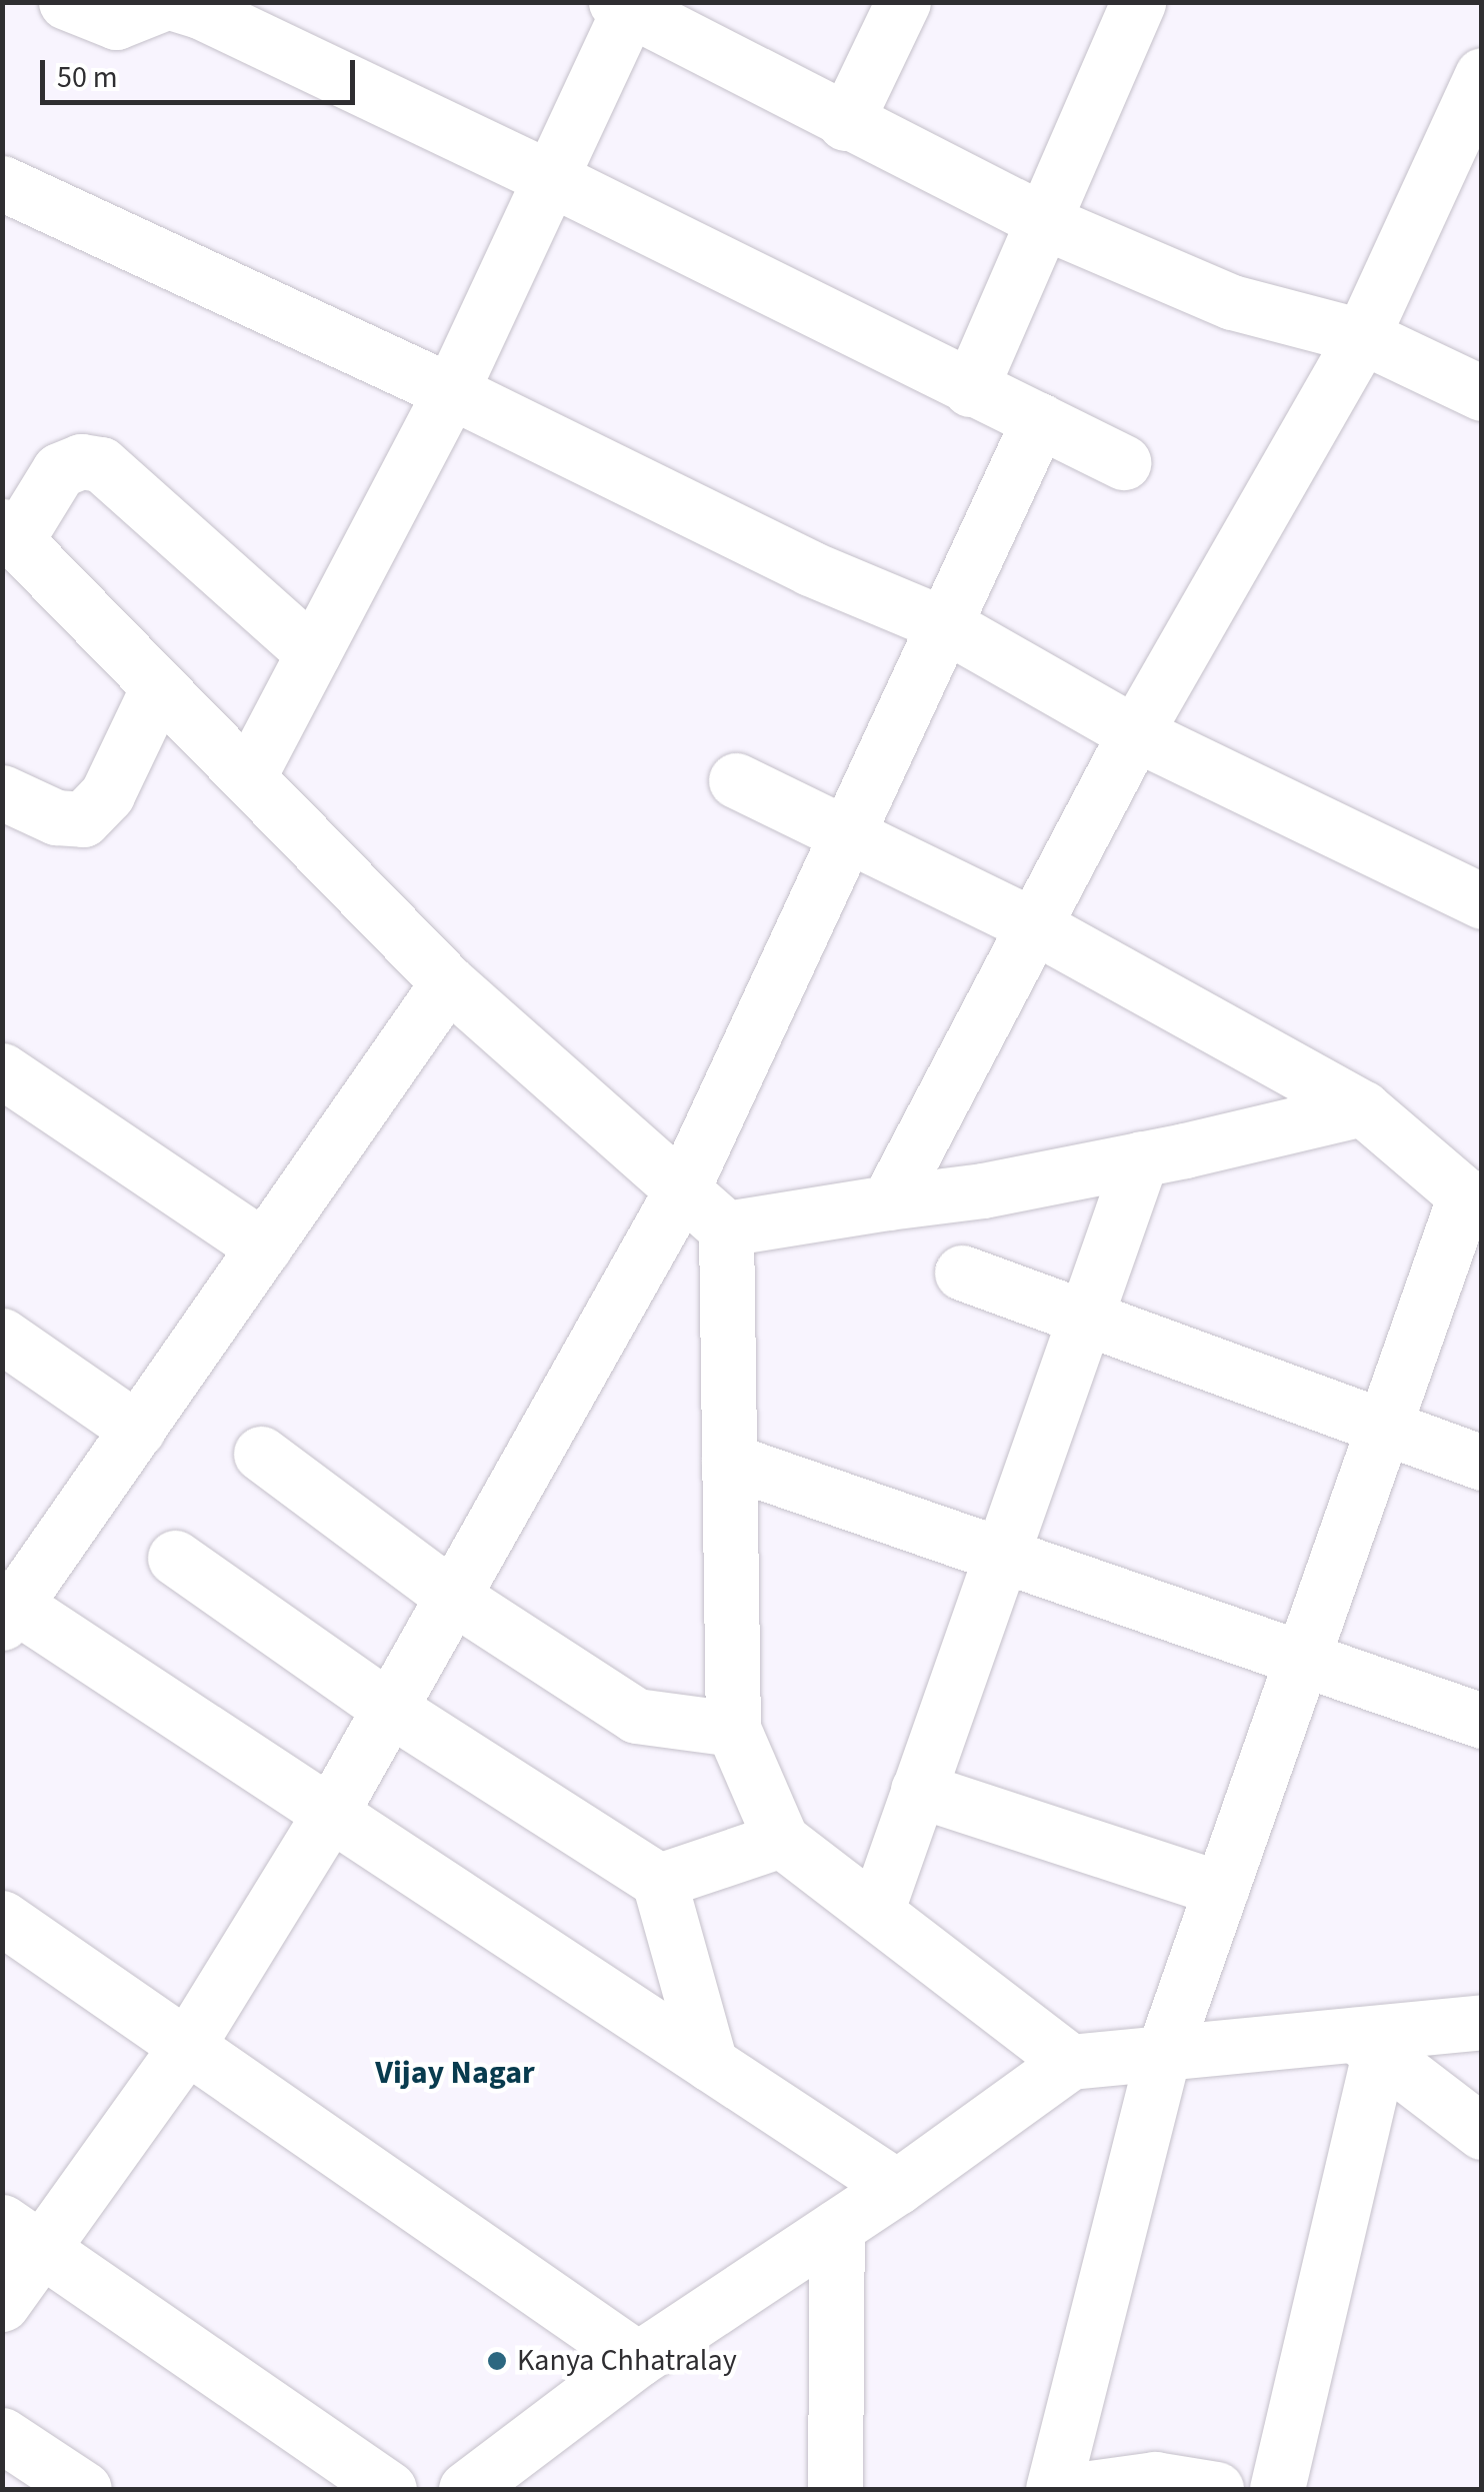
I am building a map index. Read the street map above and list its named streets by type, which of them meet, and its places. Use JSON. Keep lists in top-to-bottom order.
{
  "districts": ["Vijay Nagar"],
  "places": ["Kanya Chhatralay"],
  "scale_bar": "50 m"
}
